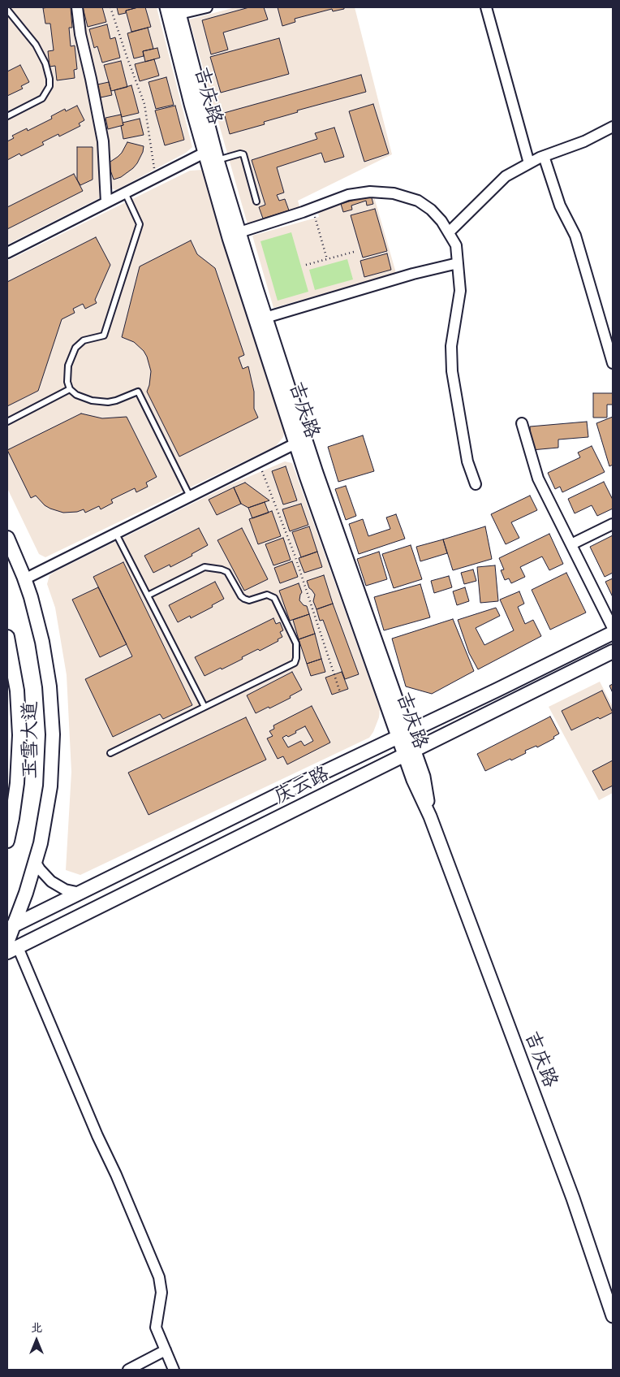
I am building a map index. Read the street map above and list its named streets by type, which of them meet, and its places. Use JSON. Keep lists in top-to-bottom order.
{
  "streets": {
    "main road": ["玉雪大道", "庆云路"],
    "street": ["吉庆路"]
  },
  "crossings": [
    ["吉庆路", "庆云路"],
    ["玉雪大道", "庆云路"]
  ],
  "north": "top"
}
